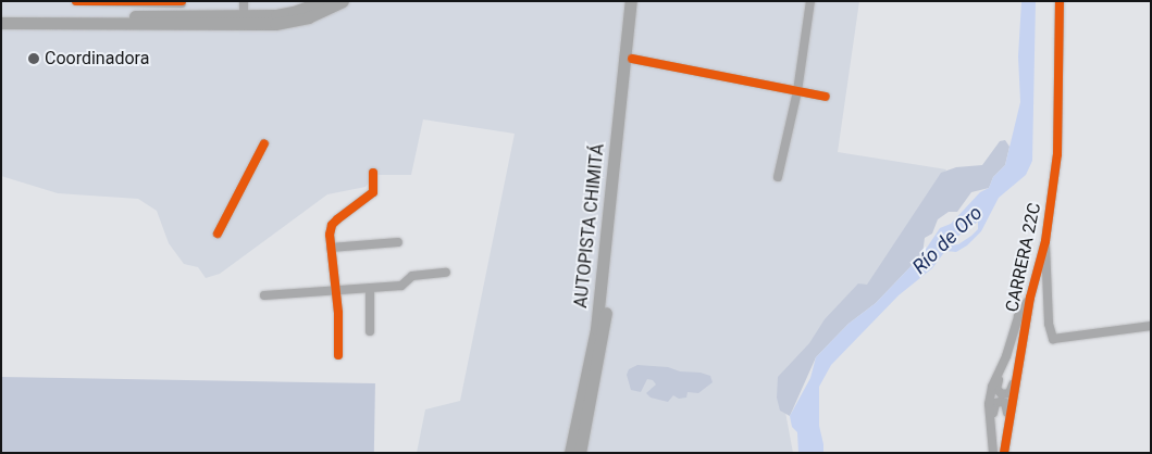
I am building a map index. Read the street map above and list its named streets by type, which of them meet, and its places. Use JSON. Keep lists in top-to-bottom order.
{
  "streets": {
    "highway": ["AUTOPISTA CHIMITÁ"],
    "street": ["CARRERA 22C"]
  },
  "water": ["Río de Oro"],
  "places": ["Coordinadora"]
}
